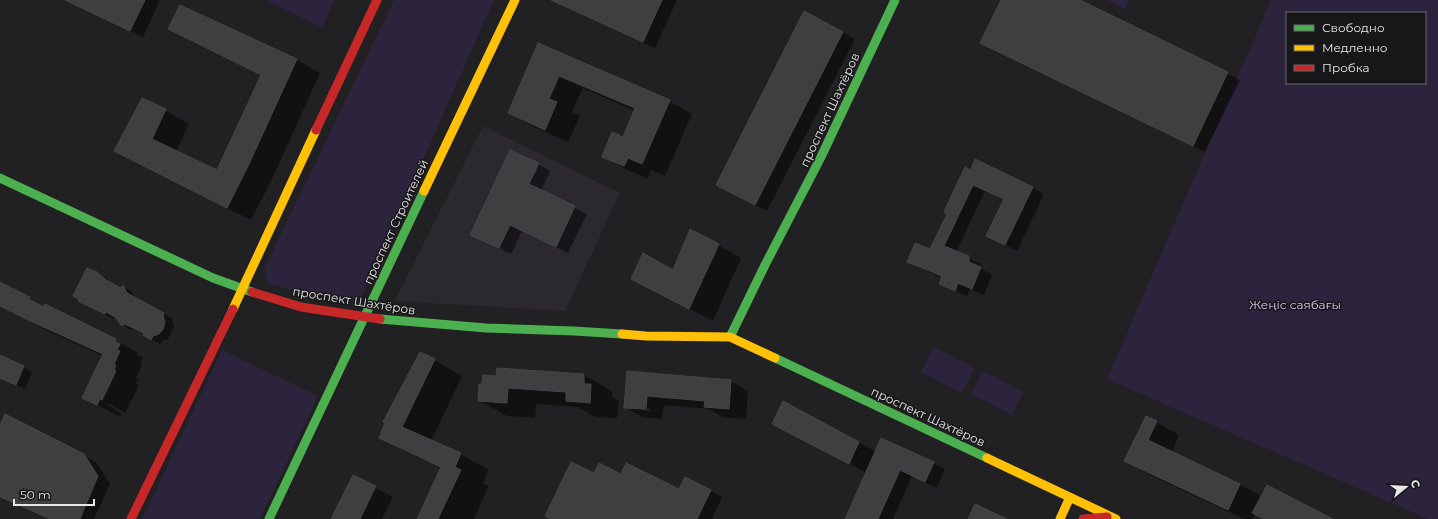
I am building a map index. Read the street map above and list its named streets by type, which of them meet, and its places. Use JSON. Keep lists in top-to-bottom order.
{
  "streets": {
    "main road": ["проспект Шахтёров", "проспект Строителей"]
  },
  "crossings": [
    ["проспект Шахтёров", "проспект Строителей"]
  ],
  "parks": ["Жеңіс саябағы"],
  "legend": ["Свободно", "Медленно", "Пробка"],
  "scale_bar": "50 m",
  "north": "right"
}
